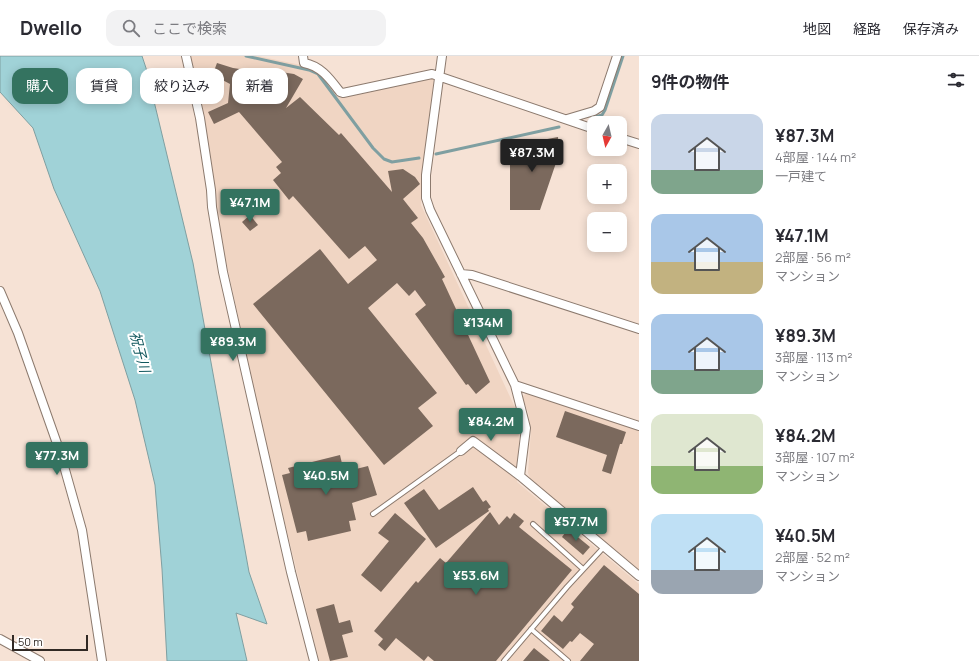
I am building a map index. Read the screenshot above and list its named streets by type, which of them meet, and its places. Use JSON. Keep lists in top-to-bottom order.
{
  "water": ["祝子川"],
  "scale_bar": "50 m",
  "north": "bottom",
  "page": {
    "header": "Dwello",
    "search": "ここで検索",
    "nav": ["地図", "経路", "保存済み"],
    "heading": "9件の物件",
    "chip": [
      "購入",
      "賃貸",
      "絞り込み",
      "新着"
    ],
    "list": [
      {
        "name": "¥87.3M",
        "note": "4部屋 · 144 m² · 一戸建て"
      },
      {
        "name": "¥47.1M",
        "note": "2部屋 · 56 m² · マンション"
      },
      {
        "name": "¥89.3M",
        "note": "3部屋 · 113 m² · マンション"
      },
      {
        "name": "¥84.2M",
        "note": "3部屋 · 107 m² · マンション"
      },
      {
        "name": "¥40.5M",
        "note": "2部屋 · 52 m² · マンション"
      }
    ],
    "map_buttons": ["+", "−"],
    "price": [
      "¥87.3M",
      "¥47.1M",
      "¥134M",
      "¥89.3M",
      "¥84.2M",
      "¥77.3M",
      "¥40.5M",
      "¥57.7M",
      "¥53.6M"
    ],
    "scale": "50 m"
  }
}
